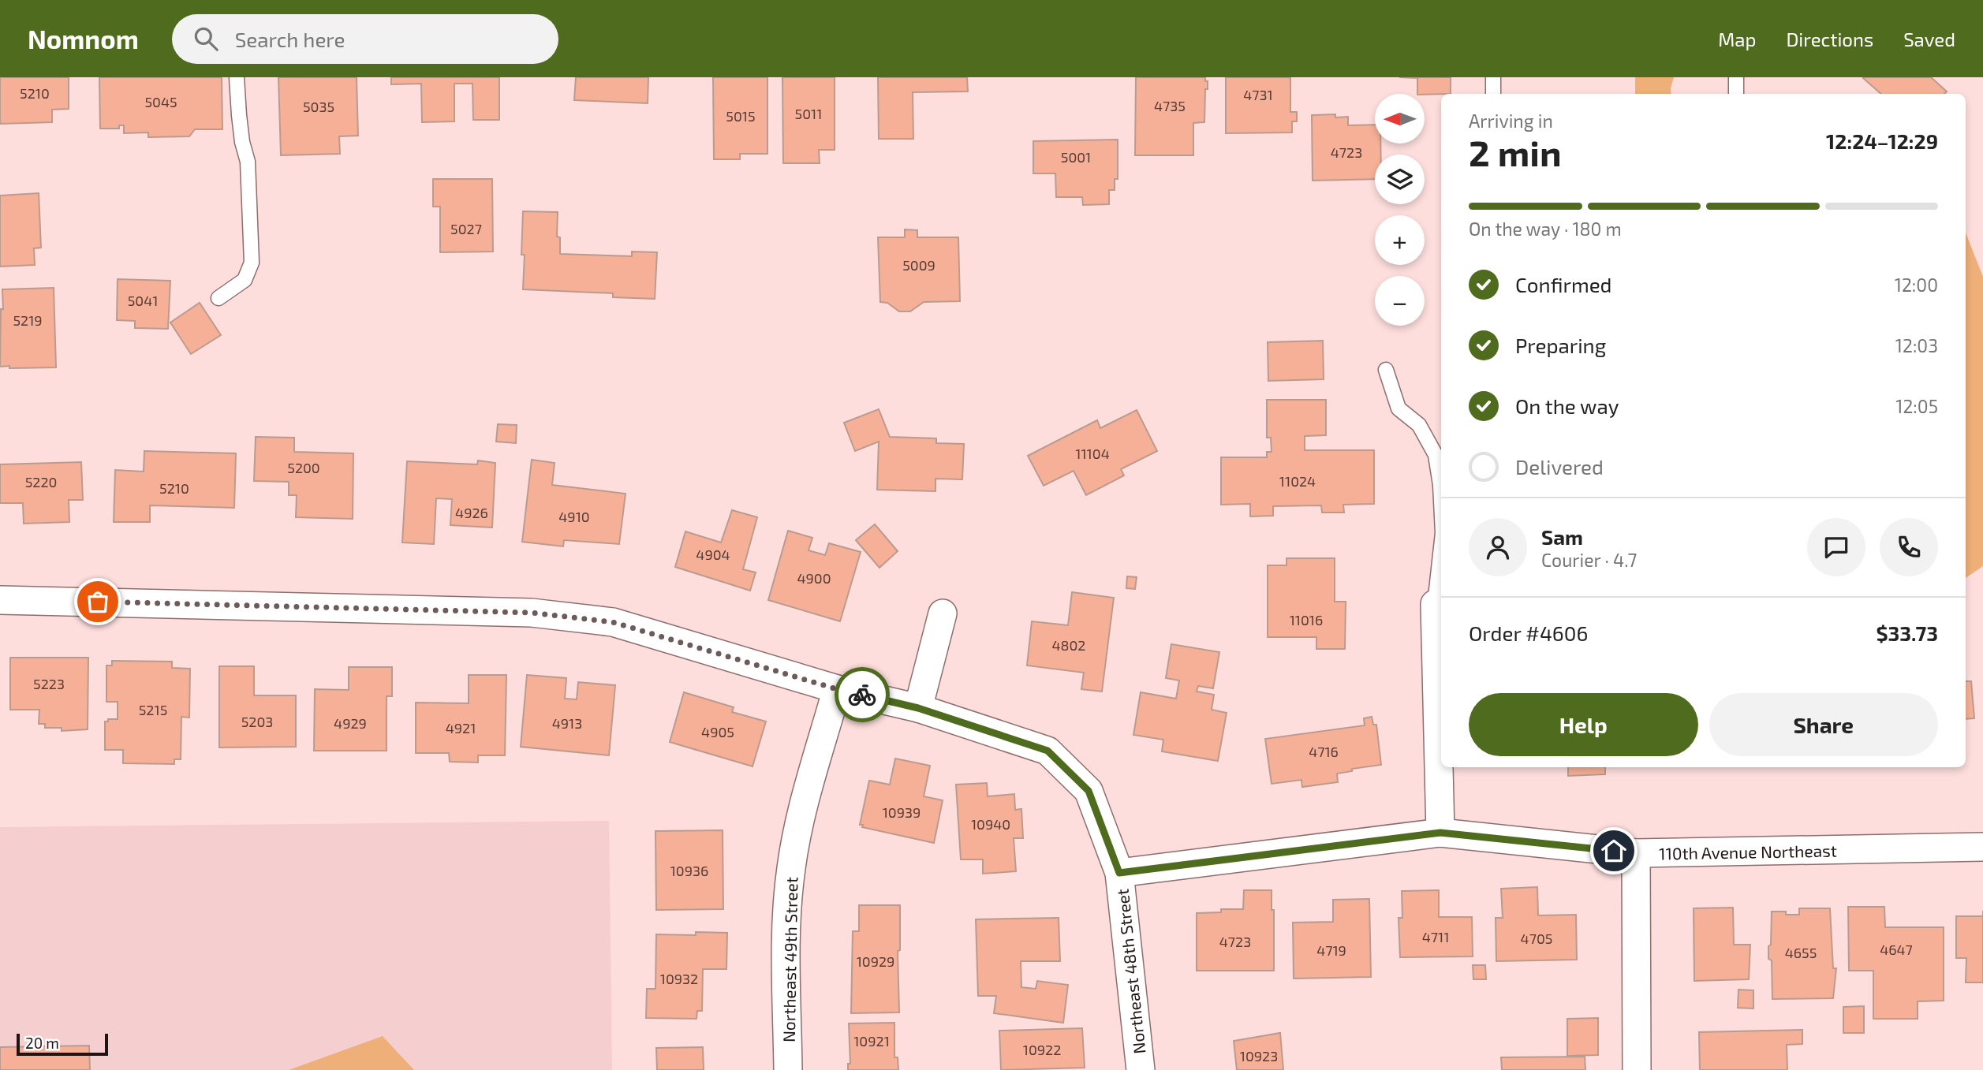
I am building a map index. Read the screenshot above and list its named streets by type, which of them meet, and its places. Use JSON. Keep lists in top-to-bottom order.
{
  "streets": {
    "street": ["110th Avenue Northeast", "Northeast 49th Street", "Northeast 48th Street"]
  },
  "crossings": [
    ["110th Avenue Northeast", "Northeast 48th Street"],
    ["Northeast 49th Street", "Northeast 48th Street"]
  ],
  "house_numbers": [
    "5210",
    "4731",
    "5045",
    "4735",
    "5035",
    "5011",
    "5015",
    "4723",
    "5001",
    "5027",
    "5009",
    "5041",
    "5219",
    "11104",
    "5200",
    "11024",
    "5220",
    "5210",
    "4926",
    "4910",
    "4904",
    "4900",
    "11016",
    "4802",
    "5223",
    "5215",
    "5203",
    "4929",
    "4913",
    "4921",
    "4905",
    "4716",
    "10939",
    "10940",
    "10936",
    "4711",
    "4705",
    "4723",
    "4647",
    "4719",
    "4655",
    "10929",
    "10932",
    "10921",
    "10922",
    "10923"
  ],
  "scale_bar": "20 m",
  "north": "left",
  "page": {
    "header": "Nomnom",
    "search": "Search here",
    "nav": ["Map", "Directions", "Saved"],
    "map_buttons": ["+", "−"],
    "heading": ["2 min", "Arriving in", "12:24–12:29"],
    "panel": [
      "Sam",
      "Courier · 4.7",
      "Order #4606",
      "$33.73"
    ],
    "bar": "On the way · 180 m",
    "list": [
      ["Confirmed", "12:00"],
      ["Preparing", "12:03"],
      ["On the way", "12:05"],
      "Delivered"
    ],
    "buttons": ["Help", "Share"],
    "scale": "20 m"
  }
}
